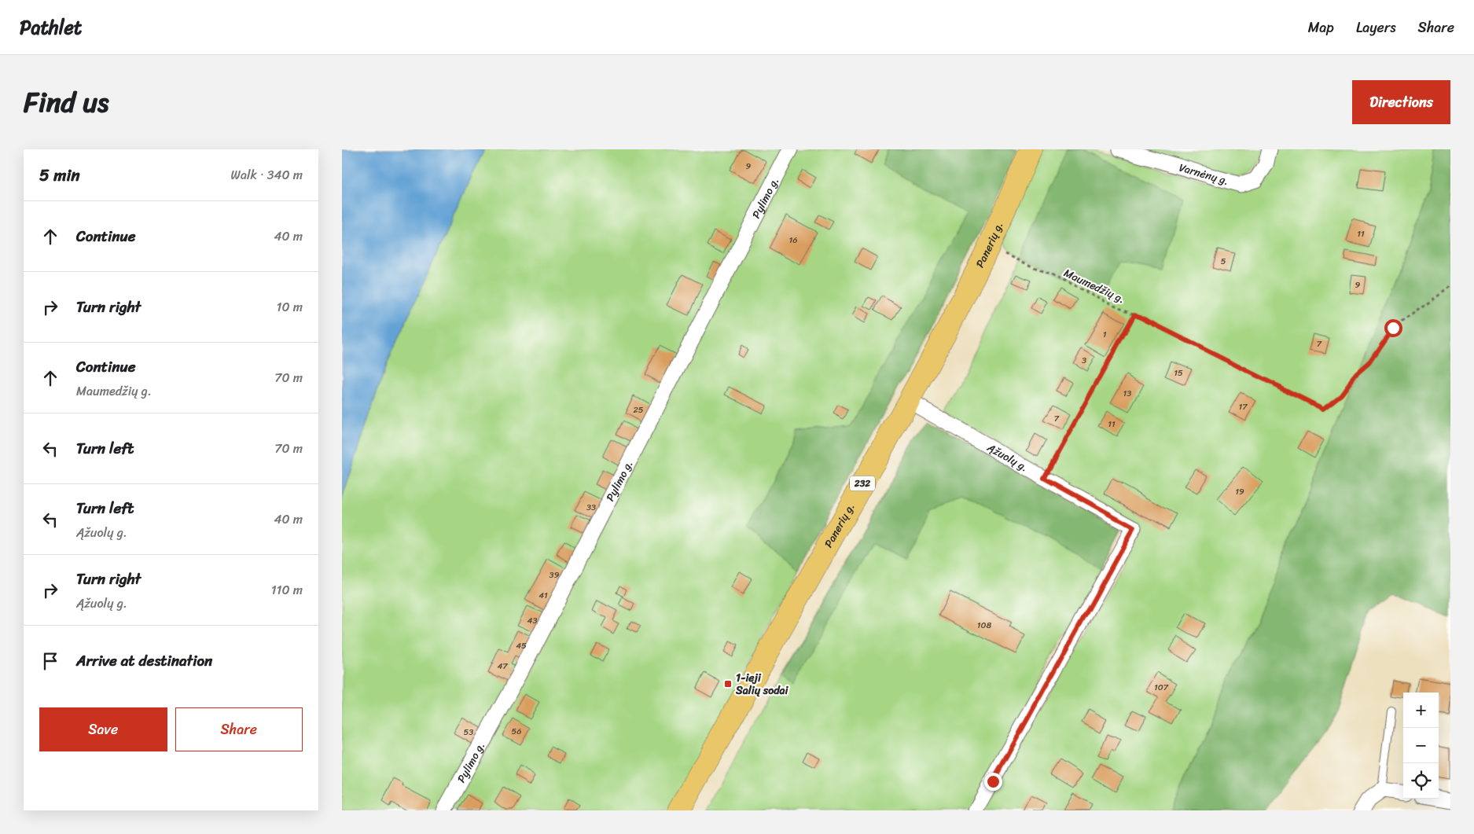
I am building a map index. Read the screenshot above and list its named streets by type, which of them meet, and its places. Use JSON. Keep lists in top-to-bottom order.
{
  "streets": {
    "main road": ["Panerių g.", "232"],
    "street": ["Varnėnų g.", "Pylimo g.", "Ąžuolų g."],
    "path": ["Maumedžių g."]
  },
  "crossings": [
    ["Panerių g.", "Maumedžių g."],
    ["Panerių g.", "Ąžuolų g."]
  ],
  "places": {
    "transit": ["1-ieji Salių sodai"]
  },
  "house_numbers": [
    "9",
    "11",
    "16",
    "5",
    "9",
    "1",
    "7",
    "3",
    "15",
    "13",
    "17",
    "25",
    "7",
    "11",
    "19",
    "33",
    "39",
    "41",
    "43",
    "108",
    "45",
    "47",
    "107",
    "56",
    "53"
  ],
  "page": {
    "header": "Pathlet",
    "nav": ["Map", "Layers", "Share"],
    "title": "Find us",
    "buttons": [
      "Directions",
      ["Save", "Share"]
    ],
    "heading": ["5 min", "Walk · 340 m"],
    "list": [
      ["Continue", "40 m"],
      ["Turn right", "10 m"],
      ["Continue", "Maumedžių g.", "70 m"],
      ["Turn left", "70 m"],
      ["Turn left", "Ąžuolų g.", "40 m"],
      ["Turn right", "Ąžuolų g.", "110 m"],
      "Arrive at destination"
    ],
    "map_buttons": ["+", "−"]
  }
}
